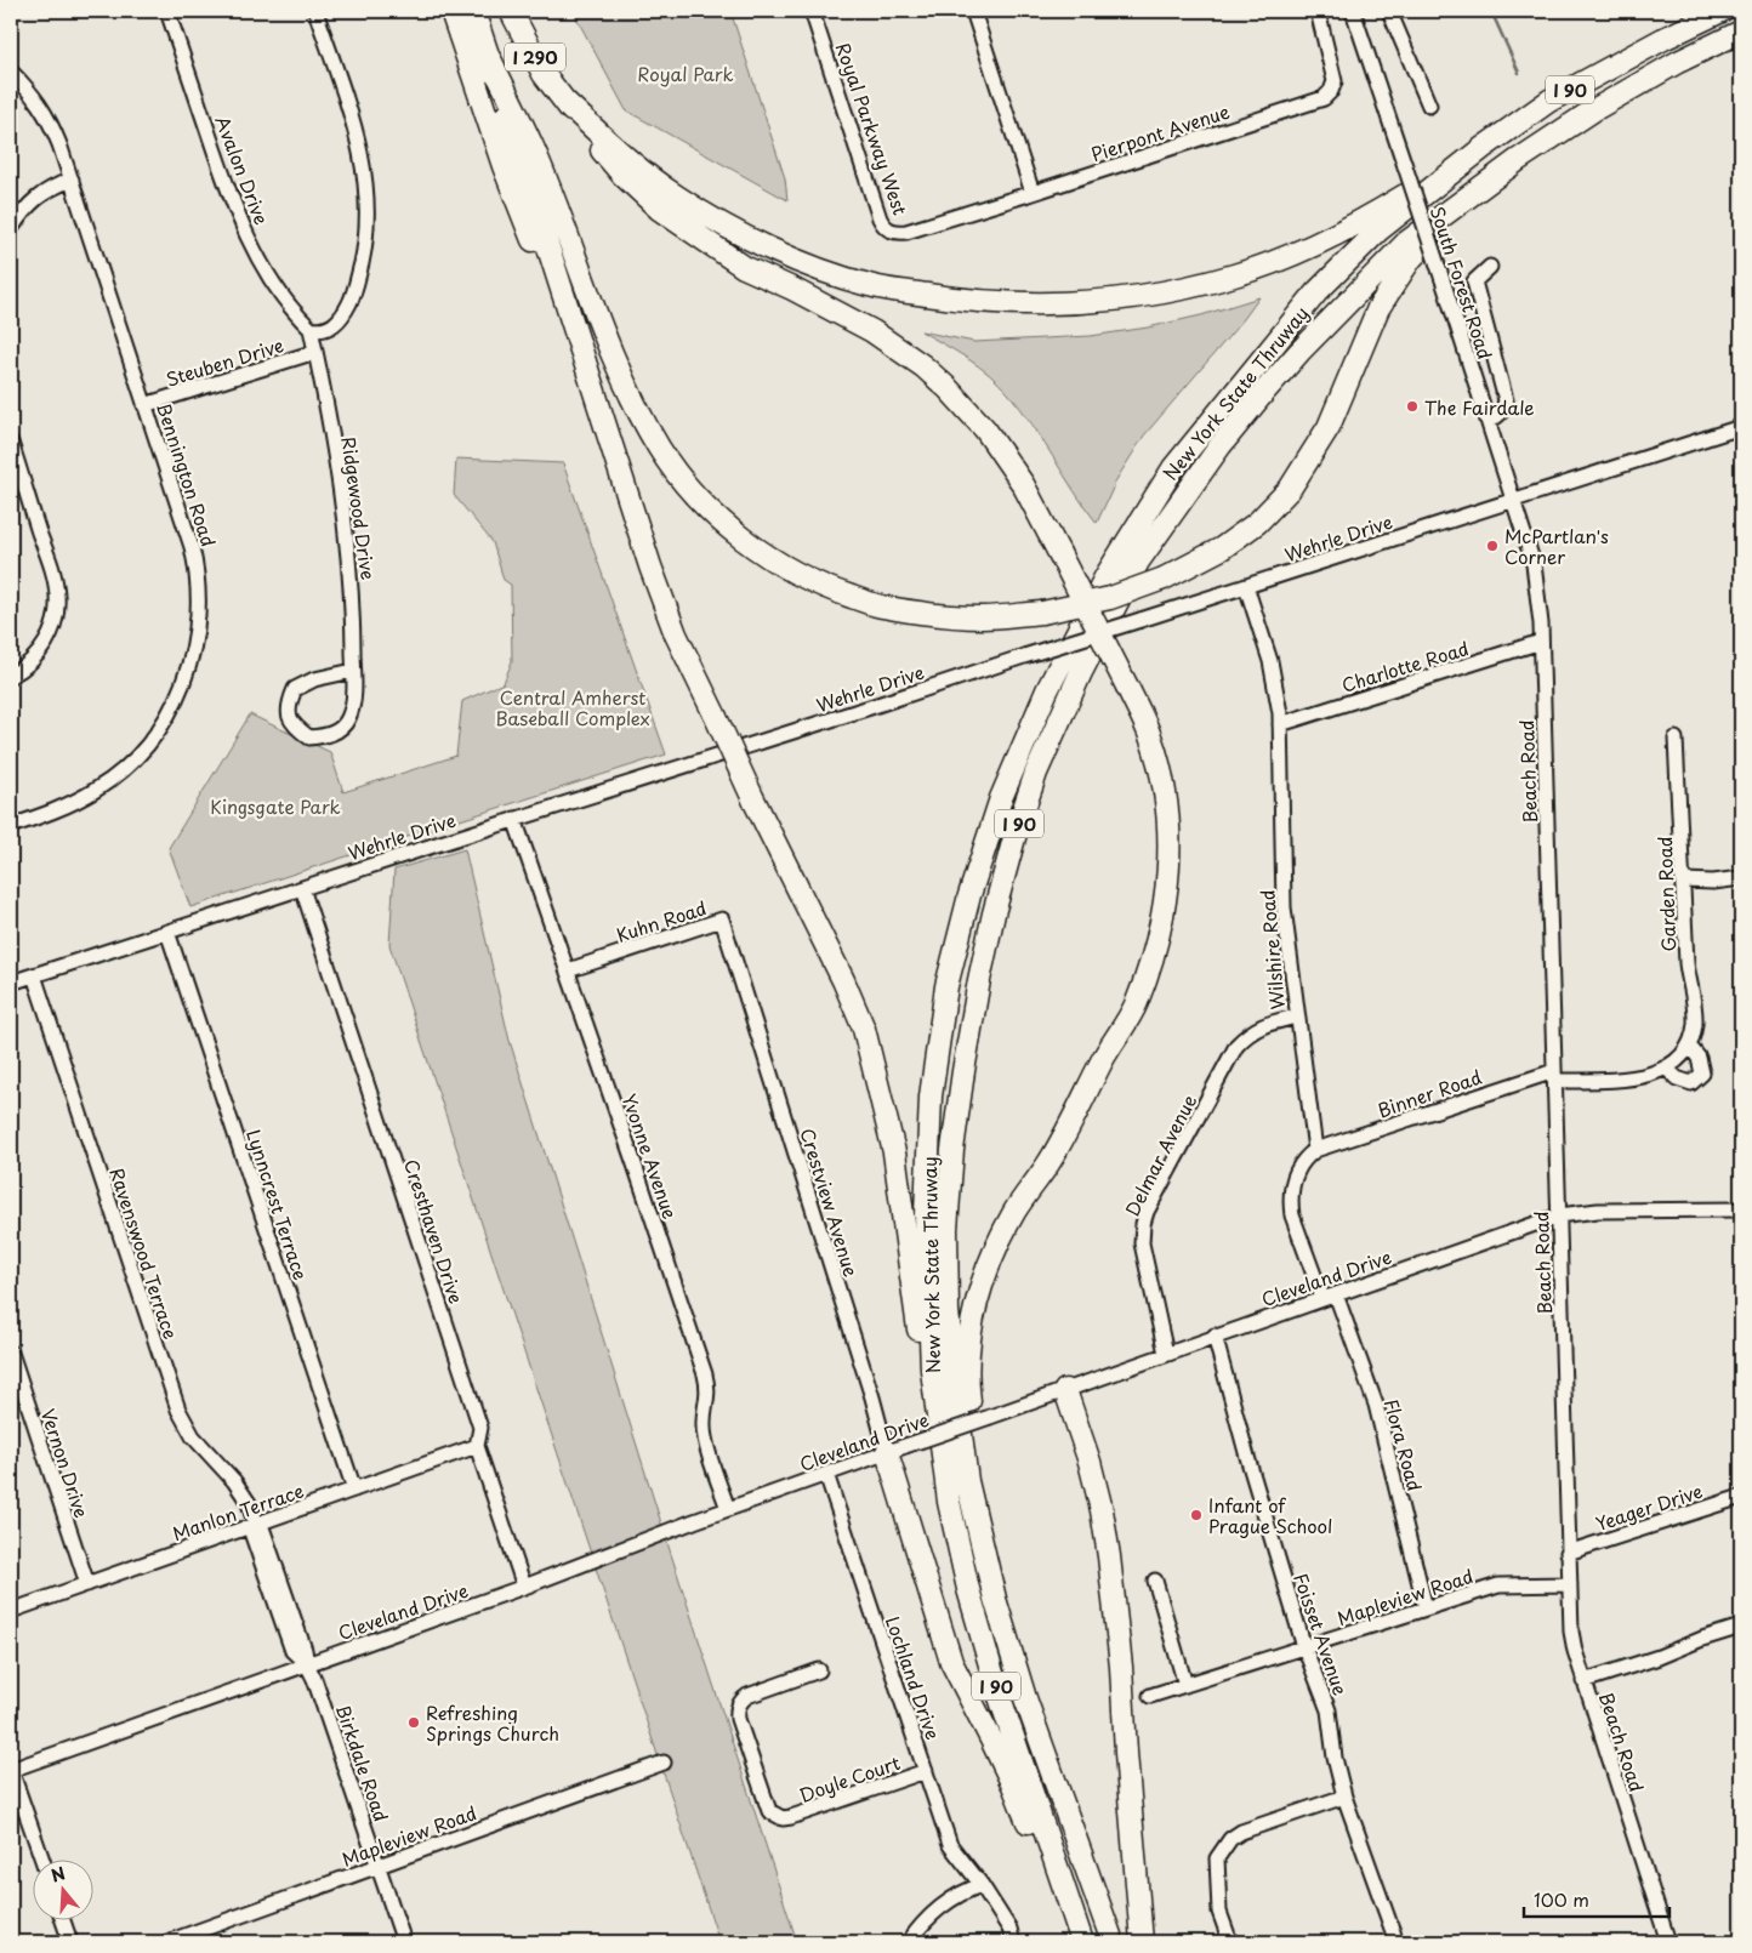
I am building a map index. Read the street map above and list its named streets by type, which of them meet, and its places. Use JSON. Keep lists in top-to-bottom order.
{
  "streets": {
    "highway": ["I 290", "I 90", "New York State Thruway"],
    "street": [
      "Royal Parkway West",
      "Pierpont Avenue",
      "Avalon Drive",
      "South Forest Road",
      "Steuben Drive",
      "Bennington Road",
      "Ridgewood Drive",
      "Wehrle Drive",
      "Charlotte Road",
      "Beach Road",
      "Garden Road",
      "Kuhn Road",
      "Wilshire Road",
      "Binner Road",
      "Delmar Avenue",
      "Yvonne Avenue",
      "Crestview Avenue",
      "Lynncrest Terrace",
      "Cresthaven Drive",
      "Ravenswood Terrace",
      "Cleveland Drive",
      "Flora Road",
      "Vernon Drive",
      "Yeager Drive",
      "Manlon Terrace",
      "Mapleview Road",
      "Foisset Avenue",
      "Lochland Drive",
      "Birkdale Road",
      "Doyle Court"
    ]
  },
  "crossings": [
    ["Royal Parkway West", "Pierpont Avenue"],
    ["Avalon Drive", "Ridgewood Drive"],
    ["South Forest Road", "Wehrle Drive"],
    ["South Forest Road", "Beach Road"],
    ["Steuben Drive", "Bennington Road"],
    ["Steuben Drive", "Ridgewood Drive"],
    ["Wehrle Drive", "Wilshire Road"],
    ["Wehrle Drive", "Yvonne Avenue"],
    ["Wehrle Drive", "Lynncrest Terrace"],
    ["Wehrle Drive", "Cresthaven Drive"],
    ["Wehrle Drive", "Ravenswood Terrace"],
    ["Charlotte Road", "Beach Road"],
    ["Charlotte Road", "Wilshire Road"],
    ["Beach Road", "Binner Road"],
    ["Beach Road", "Cleveland Drive"],
    ["Beach Road", "Yeager Drive"],
    ["Beach Road", "Mapleview Road"],
    ["Kuhn Road", "Yvonne Avenue"],
    ["Kuhn Road", "Crestview Avenue"],
    ["Wilshire Road", "Binner Road"],
    ["Wilshire Road", "Delmar Avenue"],
    ["Delmar Avenue", "Cleveland Drive"],
    ["Yvonne Avenue", "Cleveland Drive"],
    ["Crestview Avenue", "Cleveland Drive"],
    ["Lynncrest Terrace", "Manlon Terrace"],
    ["Cresthaven Drive", "Cleveland Drive"],
    ["Cresthaven Drive", "Manlon Terrace"],
    ["Ravenswood Terrace", "Cleveland Drive"],
    ["Ravenswood Terrace", "Manlon Terrace"],
    ["Ravenswood Terrace", "Birkdale Road"],
    ["Cleveland Drive", "Flora Road"],
    ["Cleveland Drive", "Foisset Avenue"],
    ["Cleveland Drive", "Lochland Drive"],
    ["Cleveland Drive", "Birkdale Road"],
    ["Flora Road", "Mapleview Road"],
    ["Vernon Drive", "Manlon Terrace"],
    ["Mapleview Road", "Foisset Avenue"],
    ["Mapleview Road", "Birkdale Road"],
    ["Lochland Drive", "Doyle Court"]
  ],
  "parks": ["Royal Park", "Central Amherst Baseball Complex", "Kingsgate Park"],
  "places": [
    "The Fairdale",
    "McPartlan's Corner",
    "Infant of Prague School",
    "Refreshing Springs Church"
  ],
  "scale_bar": "100 m",
  "north": "top"
}
